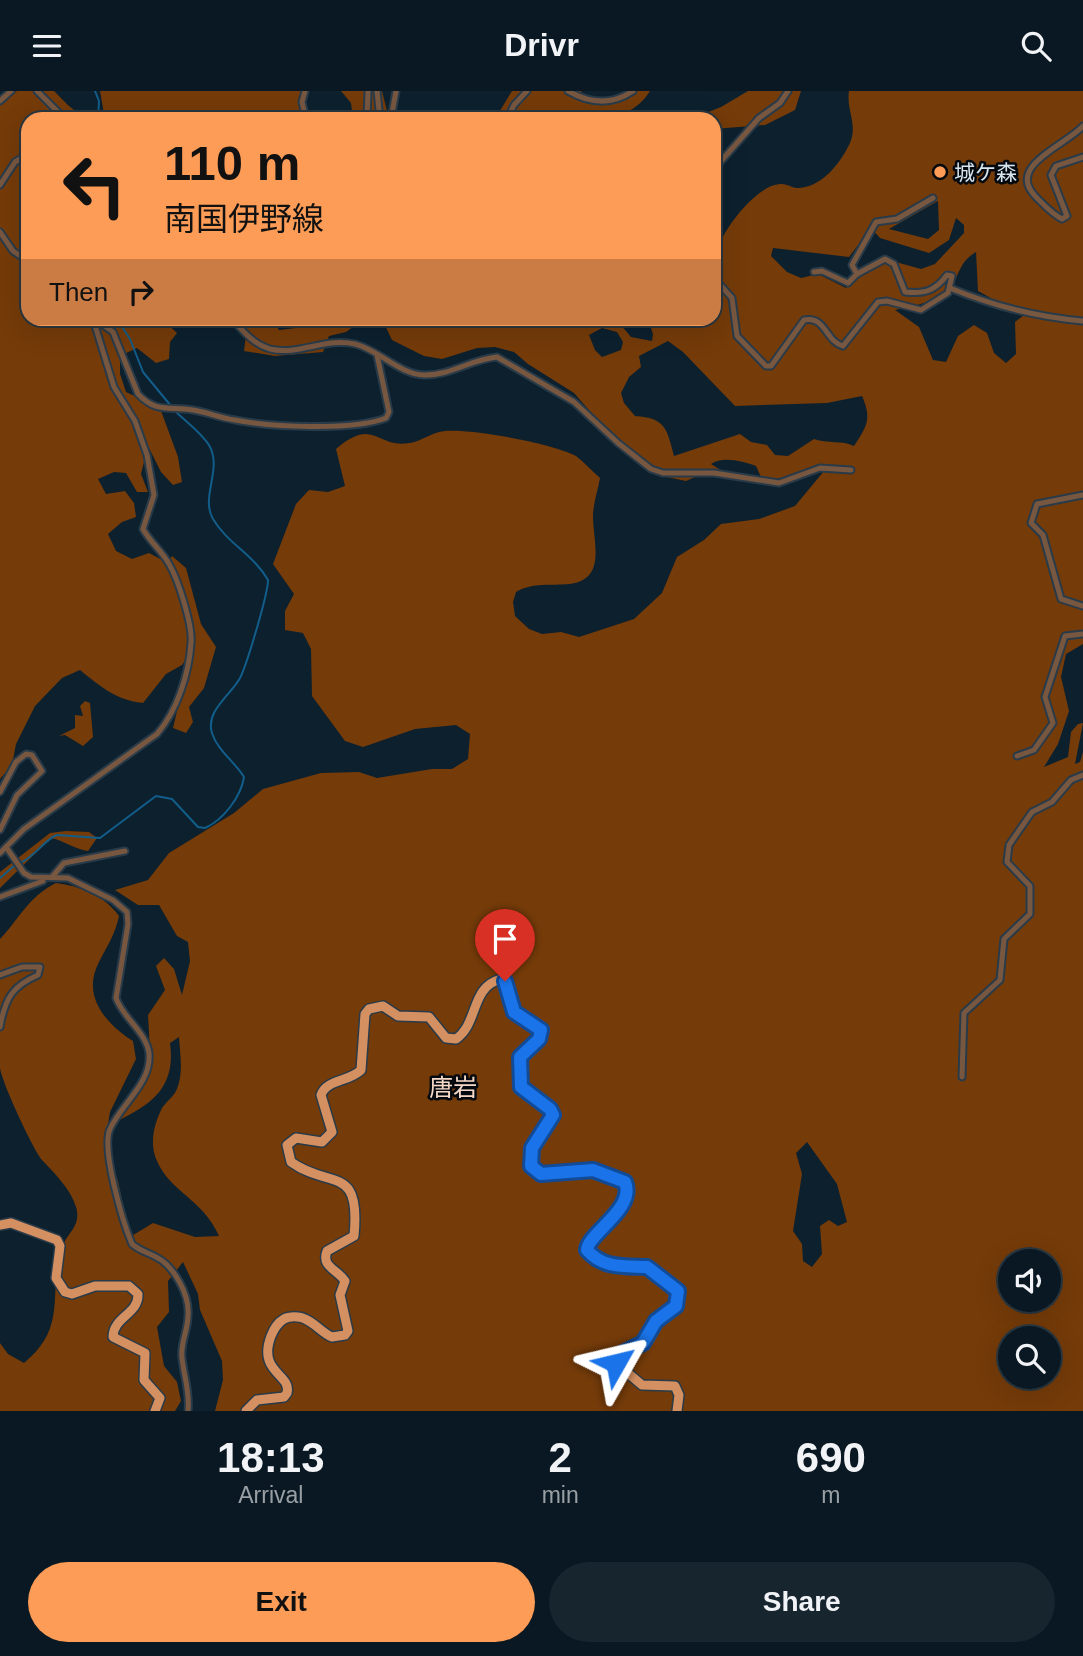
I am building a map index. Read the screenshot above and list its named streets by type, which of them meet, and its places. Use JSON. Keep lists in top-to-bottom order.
{
  "districts": ["唐岩"],
  "places": ["城ケ森"],
  "page": {
    "header": "Drivr",
    "turn": ["110 m", "南国伊野線"],
    "then": "Then",
    "eta": [
      "18:13",
      "Arrival",
      "2",
      "min",
      "690",
      "m"
    ],
    "buttons": ["Exit", "Share"]
  }
}
